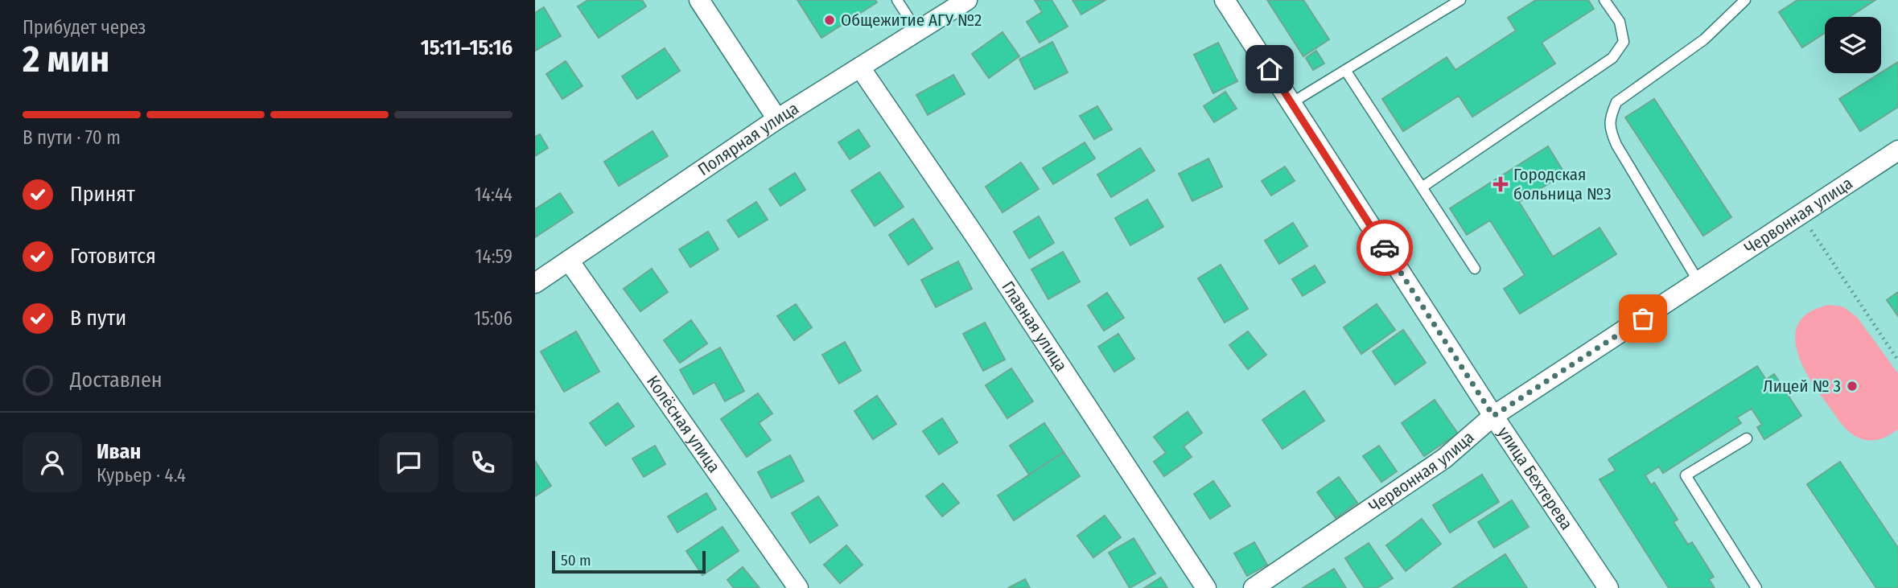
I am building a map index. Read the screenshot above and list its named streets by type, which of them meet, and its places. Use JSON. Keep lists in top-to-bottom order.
{
  "streets": {
    "street": [
      "Полярная улица",
      "Червонная улица",
      "Главная улица",
      "Колёсная улица",
      "улица Бехтерева"
    ]
  },
  "crossings": [
    ["Полярная улица", "Главная улица"],
    ["Полярная улица", "Колёсная улица"],
    ["Червонная улица", "улица Бехтерева"]
  ],
  "places": {
    "other": ["Общежитие АГУ №2", "Лицей № 3"],
    "health": ["Городская больница №3"]
  },
  "scale_bar": "50 m",
  "page": {
    "heading": ["2 мин", "Прибудет через", "15:11–15:16"],
    "panel": ["Иван", "Курьер · 4.4"],
    "bar": "В пути · 70 m",
    "list": [
      ["Принят", "14:44"],
      ["Готовится", "14:59"],
      ["В пути", "15:06"],
      "Доставлен"
    ],
    "scale": "50 m"
  }
}
